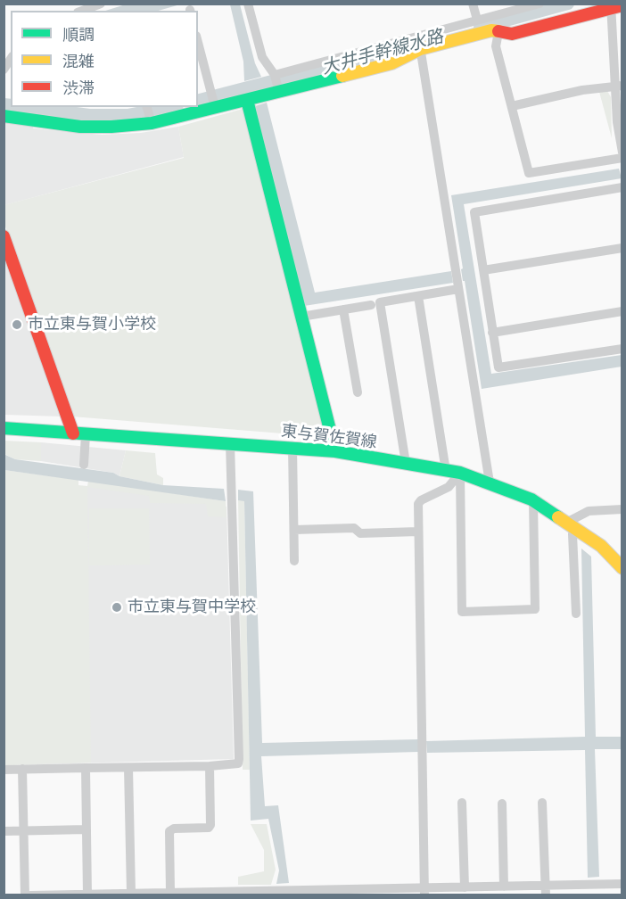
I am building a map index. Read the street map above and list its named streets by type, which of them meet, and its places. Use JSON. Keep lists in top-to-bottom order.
{
  "streets": {
    "street": ["東与賀佐賀線"]
  },
  "water": ["大井手幹線水路"],
  "places": ["市立東与賀小学校", "市立東与賀中学校"],
  "legend": ["順調", "混雑", "渋滞"]
}
